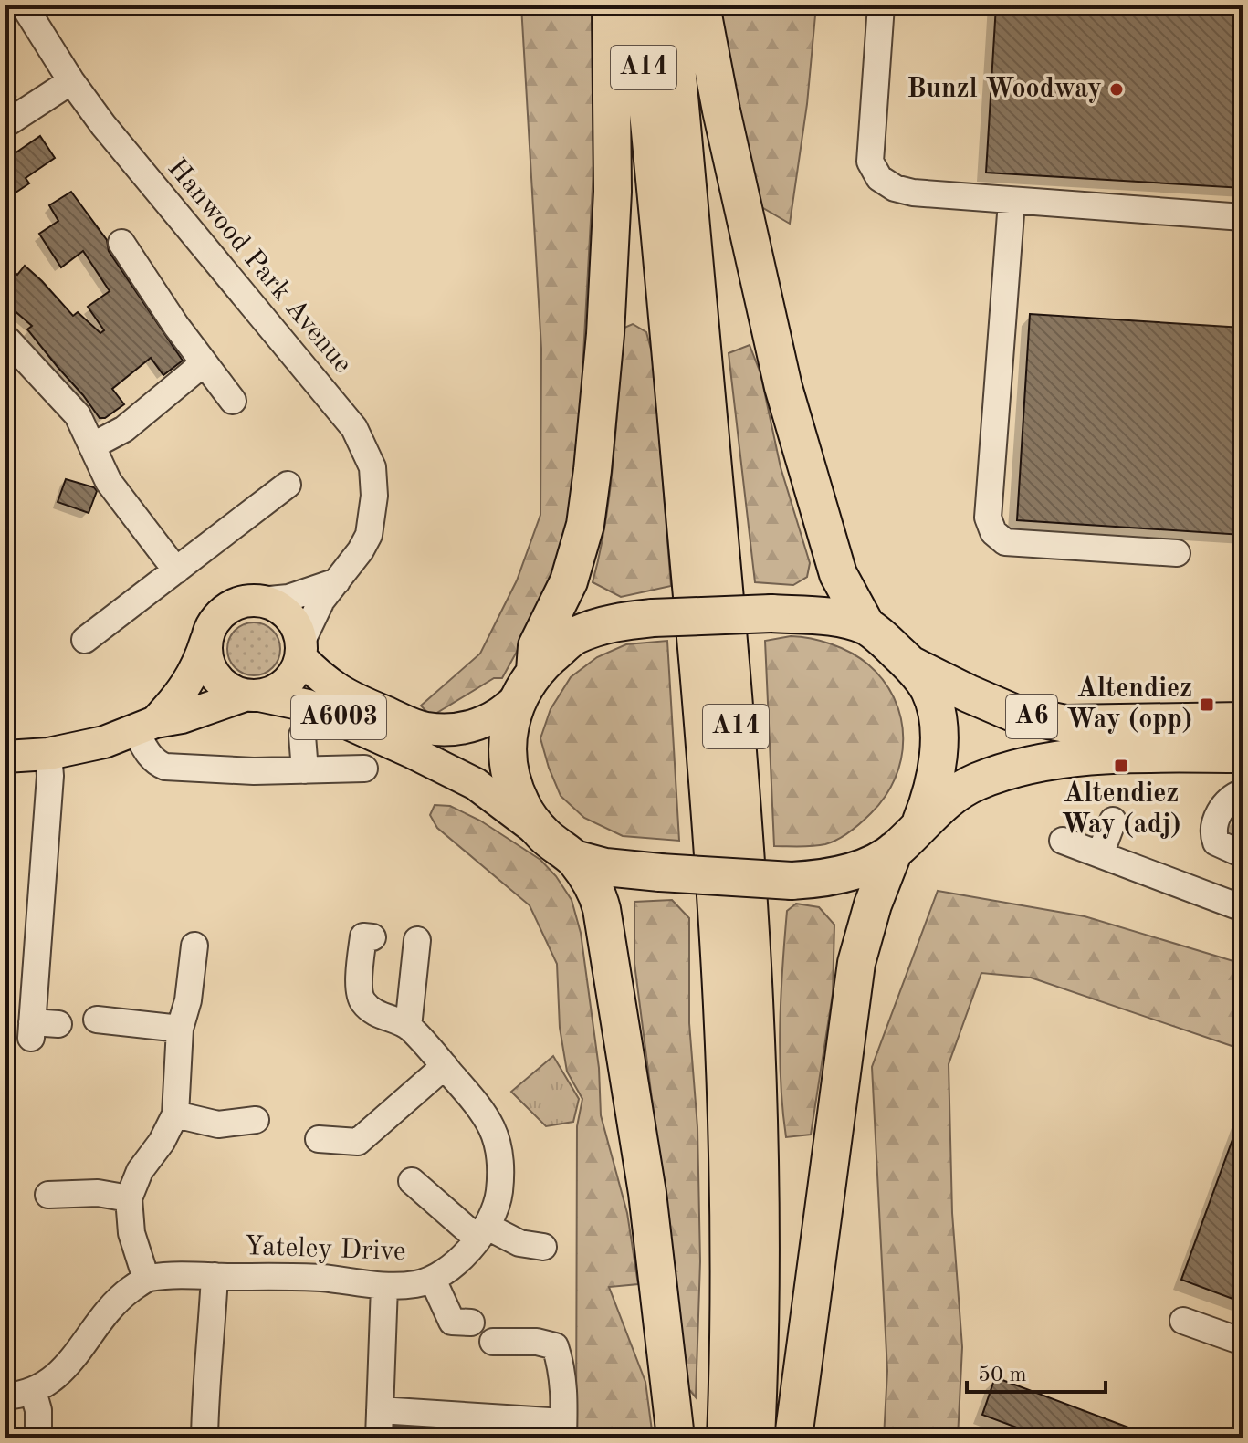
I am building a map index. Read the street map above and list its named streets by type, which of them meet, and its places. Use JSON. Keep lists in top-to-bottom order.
{
  "streets": {
    "highway": ["A14", "A6"],
    "main road": ["A6003"],
    "street": ["Hanwood Park Avenue", "Yateley Drive"]
  },
  "crossings": [
    ["A14", "A6003"],
    ["Hanwood Park Avenue", "A6003"]
  ],
  "places": {
    "other": ["Bunzl Woodway"],
    "transit": ["Altendiez Way (opp)", "Altendiez Way (adj)"]
  },
  "scale_bar": "50 m"
}
